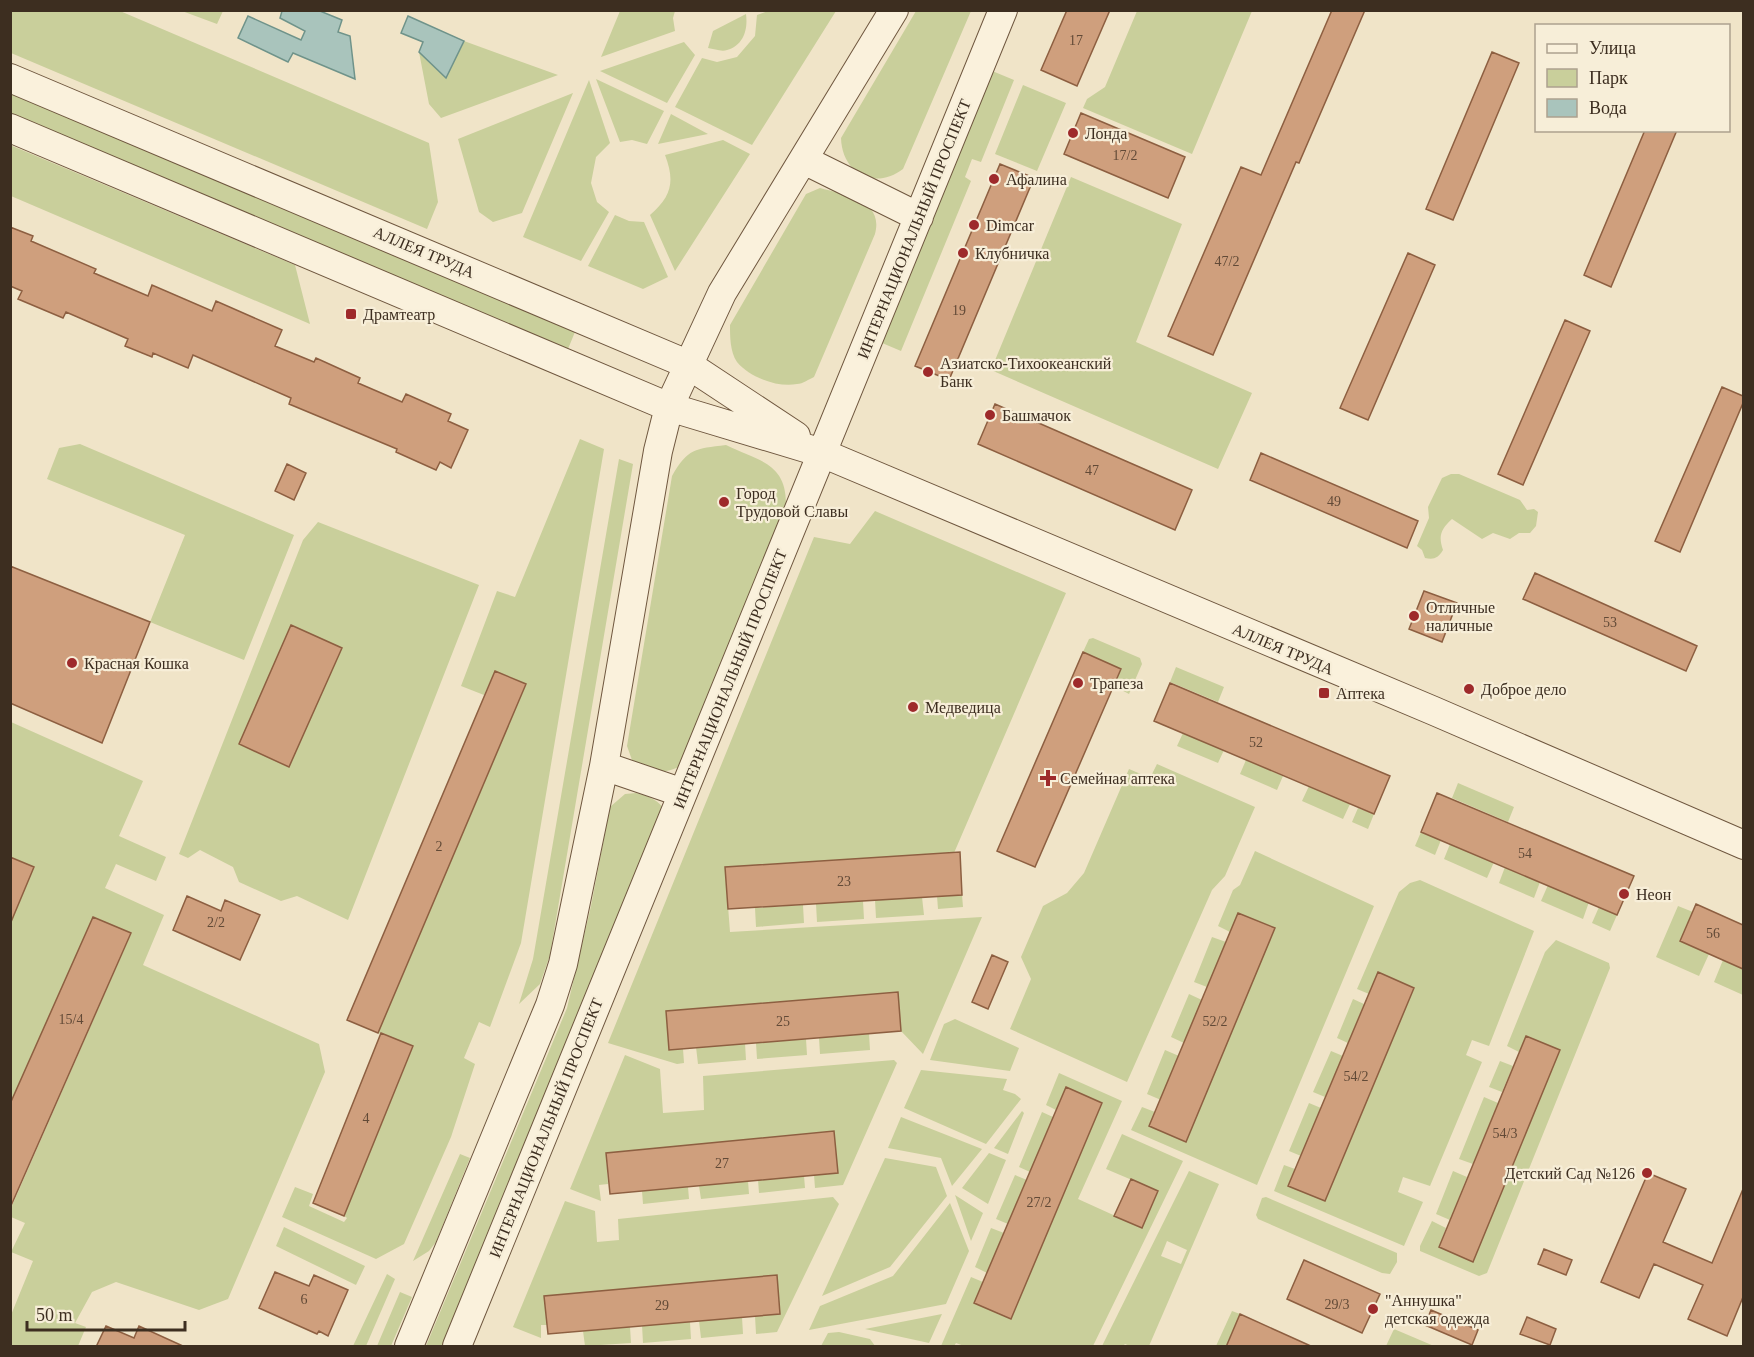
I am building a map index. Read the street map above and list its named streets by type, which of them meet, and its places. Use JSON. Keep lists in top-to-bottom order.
{
  "streets": {
    "main road": ["ИНТЕРНАЦИОНАЛЬНЫЙ ПРОСПЕКТ", "АЛЛЕЯ ТРУДА"]
  },
  "crossings": [
    ["ИНТЕРНАЦИОНАЛЬНЫЙ ПРОСПЕКТ", "АЛЛЕЯ ТРУДА"]
  ],
  "places": {
    "other": [
      "Лонда",
      "Афалина",
      "Dimcar",
      "Клубничка",
      "Азиатско-Тихоокеанский Банк",
      "Башмачок",
      "Город Трудовой Славы",
      "Отличные наличные",
      "Красная Кошка",
      "Трапеза",
      "Доброе дело",
      "Медведица",
      "Неон",
      "Детский Сад №126",
      "\"Аннушка\" детская одежда"
    ],
    "transit": ["Драмтеатр", "Аптека"],
    "health": ["Семейная аптека"]
  },
  "house_numbers": [
    "17",
    "17/2",
    "47/2",
    "19",
    "47",
    "49",
    "53",
    "52",
    "2",
    "54",
    "23",
    "2/2",
    "56",
    "15/4",
    "25",
    "52/2",
    "54/2",
    "4",
    "54/3",
    "27",
    "27/2",
    "6",
    "29/3",
    "29"
  ],
  "legend": ["Улица", "Парк", "Вода"],
  "scale_bar": "50 m"
}
